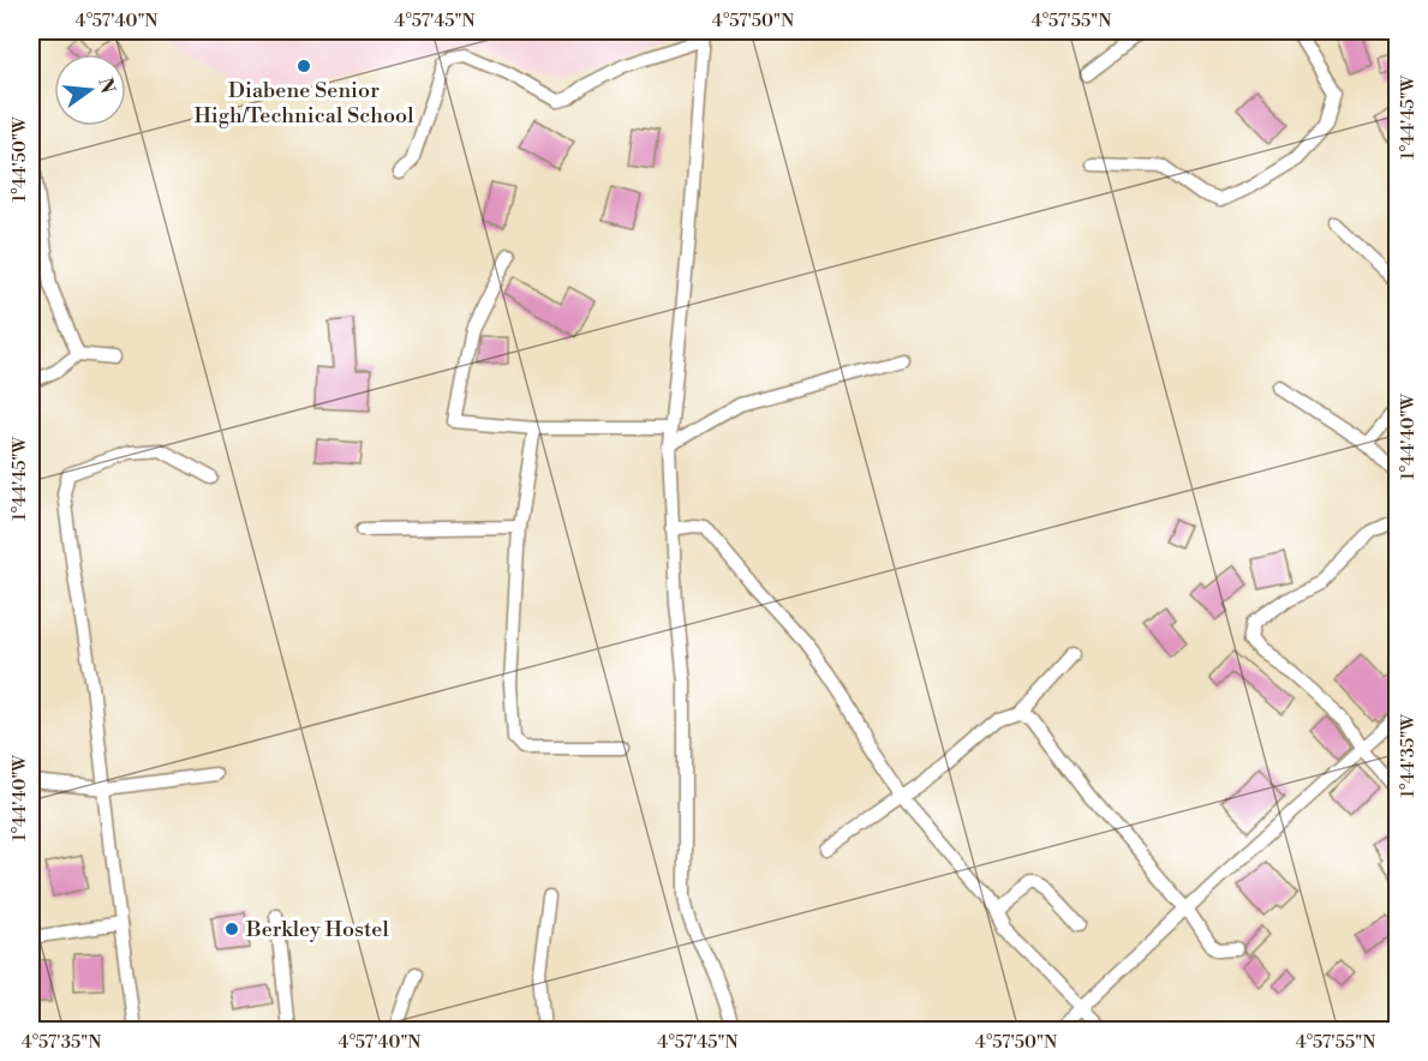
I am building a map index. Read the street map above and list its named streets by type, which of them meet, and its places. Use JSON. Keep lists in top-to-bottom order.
{
  "places": ["Diabene Senior High/Technical School", "Berkley Hostel"],
  "north": "right",
  "coordinates": [
    "4°57'40\"N",
    "4°57'45\"N",
    "4°57'50\"N",
    "4°57'55\"N",
    "1°44'45\"W",
    "1°44'50\"W",
    "1°44'40\"W",
    "1°44'35\"W",
    "4°57'35\"N"
  ]
}
